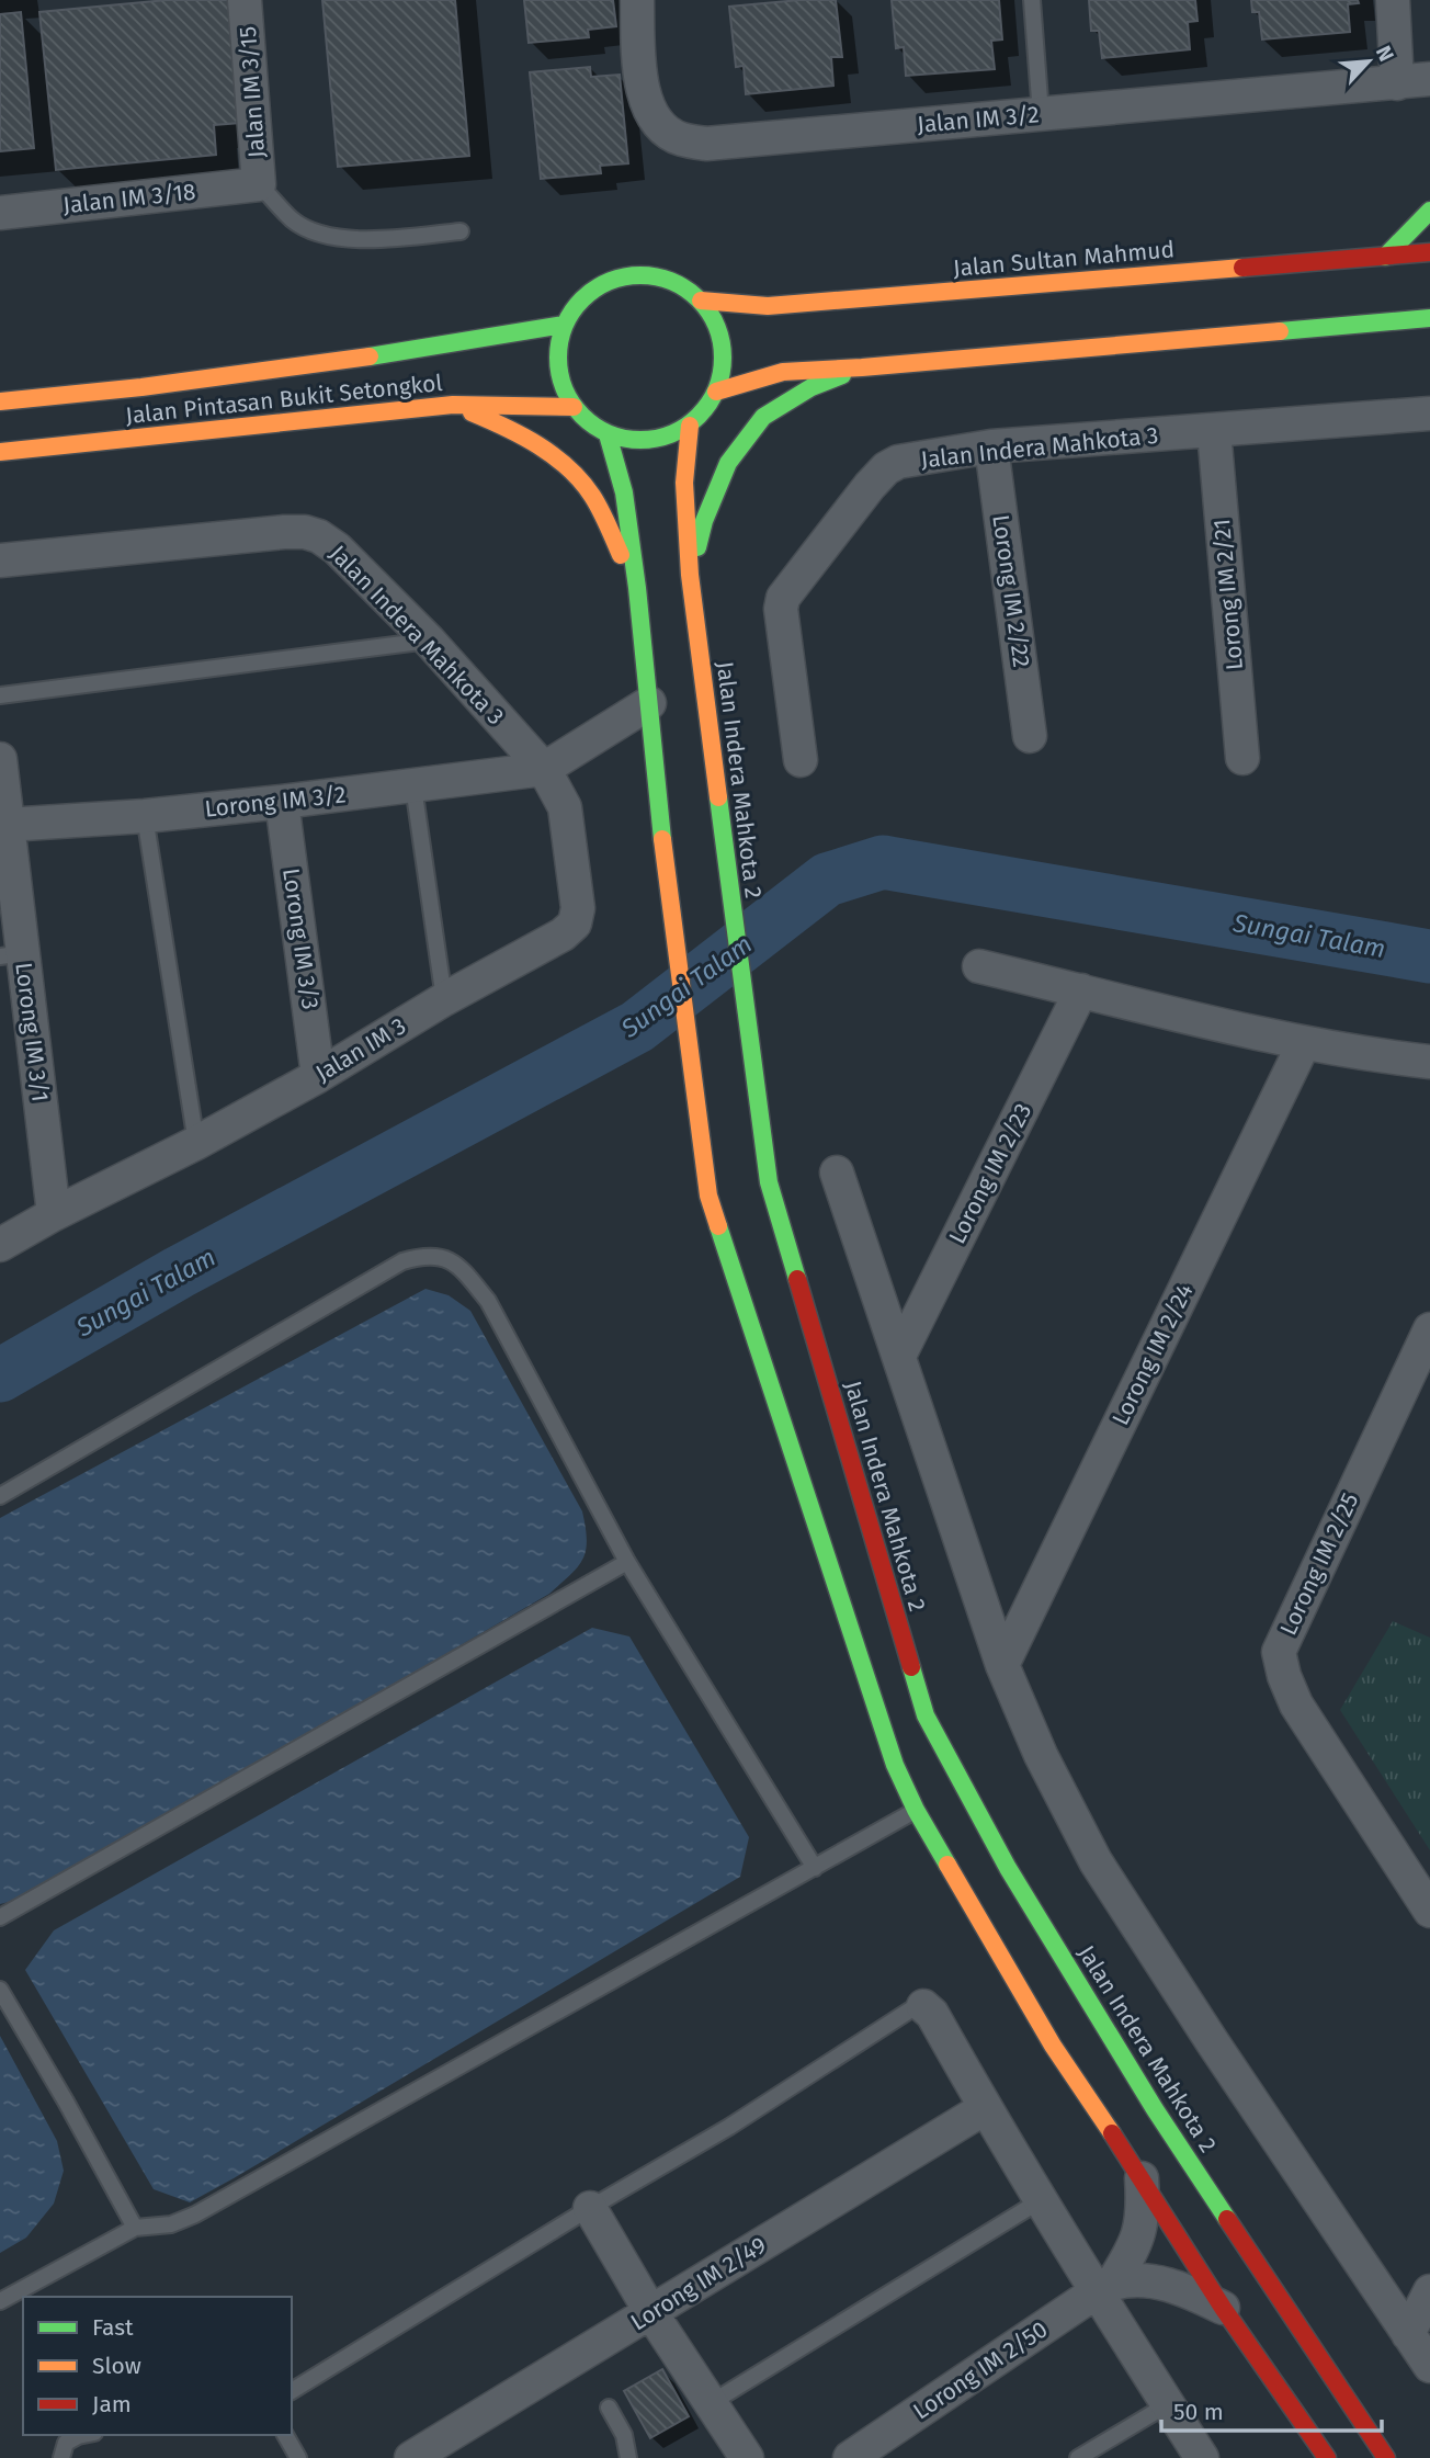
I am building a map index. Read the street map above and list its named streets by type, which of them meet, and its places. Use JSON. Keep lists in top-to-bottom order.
{
  "streets": {
    "street": [
      "Jalan IM 3/15",
      "Jalan IM 3/2",
      "Jalan IM 3/18",
      "Jalan Sultan Mahmud",
      "Jalan Pintasan Bukit Setongkol",
      "Jalan Indera Mahkota 3",
      "Lorong IM 2/22",
      "Lorong IM 2/21",
      "Jalan Indera Mahkota 2",
      "Lorong IM 3/2",
      "Lorong IM 3/3",
      "Lorong IM 3/1",
      "Jalan IM 3",
      "Lorong IM 2/23",
      "Lorong IM 2/24",
      "Lorong IM 2/25",
      "Lorong IM 2/49",
      "Lorong IM 2/50"
    ]
  },
  "crossings": [
    ["Jalan IM 3/15", "Jalan IM 3/18"],
    ["Jalan Sultan Mahmud", "Jalan Pintasan Bukit Setongkol"],
    ["Jalan Sultan Mahmud", "Jalan Indera Mahkota 2"],
    ["Jalan Pintasan Bukit Setongkol", "Jalan Indera Mahkota 2"],
    ["Jalan Indera Mahkota 3", "Lorong IM 2/22"],
    ["Jalan Indera Mahkota 3", "Lorong IM 2/21"],
    ["Jalan Indera Mahkota 3", "Lorong IM 3/2"],
    ["Jalan Indera Mahkota 3", "Jalan IM 3"],
    ["Lorong IM 3/2", "Lorong IM 3/3"],
    ["Lorong IM 3/2", "Lorong IM 3/1"],
    ["Lorong IM 3/2", "Jalan IM 3"],
    ["Lorong IM 3/3", "Jalan IM 3"],
    ["Lorong IM 3/1", "Jalan IM 3"]
  ],
  "water": ["Sungai Talam"],
  "legend": ["Fast", "Slow", "Jam"],
  "scale_bar": "50 m",
  "north": "top right"
}
